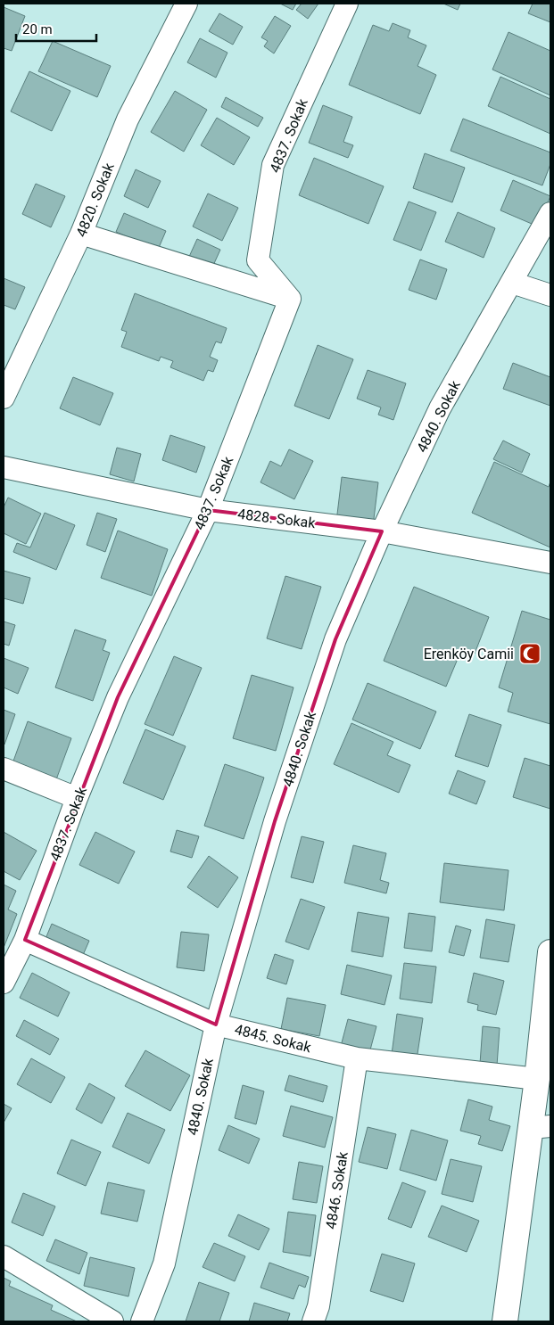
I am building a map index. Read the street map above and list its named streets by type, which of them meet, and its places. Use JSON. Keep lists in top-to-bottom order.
{
  "streets": {
    "street": [
      "4837. Sokak",
      "4820. Sokak",
      "4840. Sokak",
      "4828. Sokak",
      "4845. Sokak",
      "4846. Sokak"
    ]
  },
  "crossings": [
    ["4837. Sokak", "4828. Sokak"],
    ["4837. Sokak", "4845. Sokak"],
    ["4840. Sokak", "4828. Sokak"],
    ["4840. Sokak", "4845. Sokak"],
    ["4845. Sokak", "4846. Sokak"]
  ],
  "places": {
    "mosque": ["Erenköy Camii"]
  },
  "scale_bar": "20 m"
}
